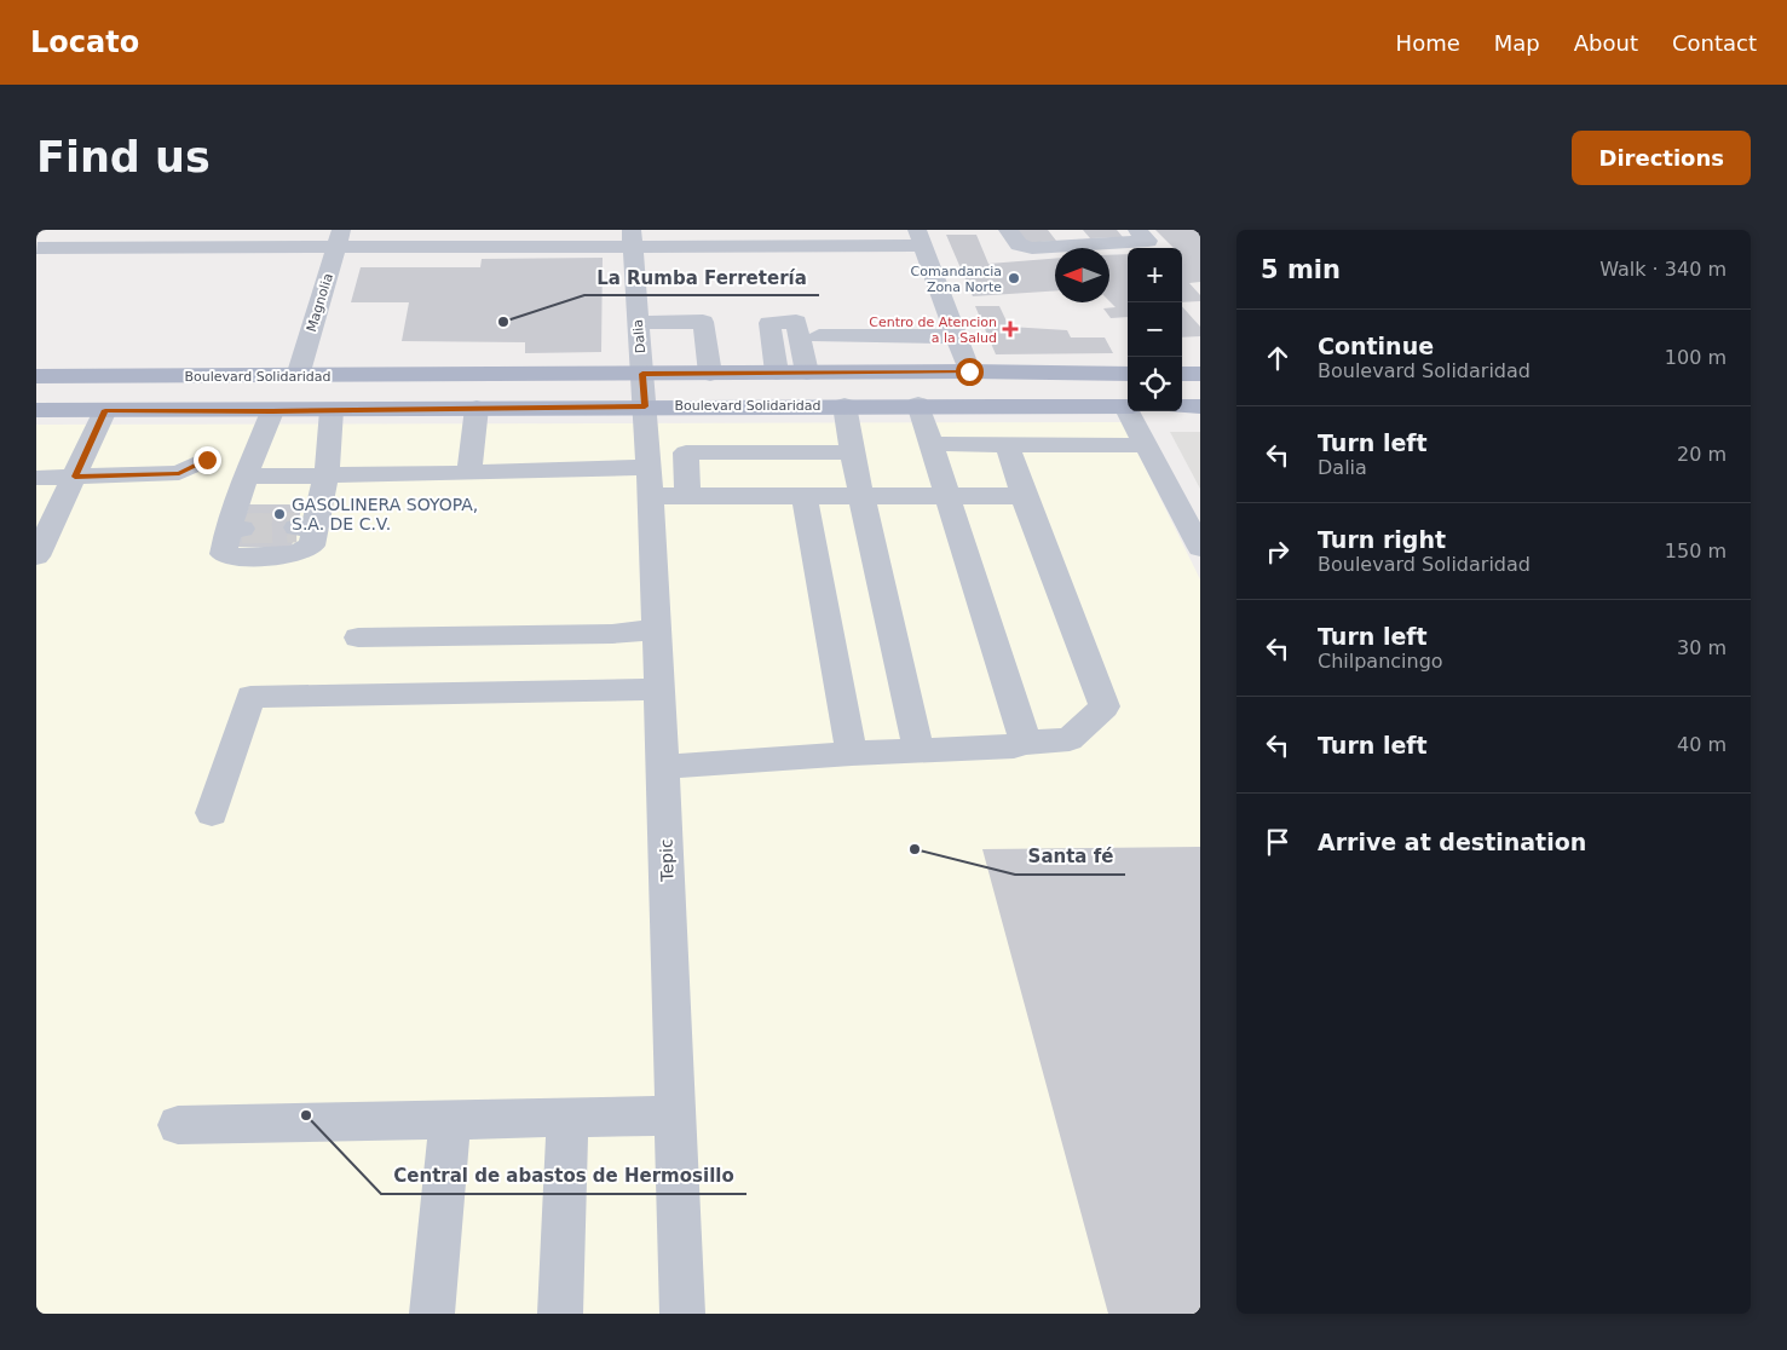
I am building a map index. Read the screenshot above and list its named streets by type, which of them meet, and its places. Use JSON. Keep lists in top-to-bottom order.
{
  "streets": {
    "main road": ["Boulevard Solidaridad"],
    "street": ["Magnolia", "Dalia", "Tepic"]
  },
  "crossings": [
    ["Magnolia", "Boulevard Solidaridad"],
    ["Dalia", "Boulevard Solidaridad"],
    ["Dalia", "Tepic"],
    ["Boulevard Solidaridad", "Tepic"]
  ],
  "places": {
    "other": [
      "Comandancia Zona Norte",
      "La Rumba Ferretería",
      "GASOLINERA SOYOPA, S.A. DE C.V.",
      "Santa fé",
      "Central de abastos de Hermosillo"
    ],
    "health": ["Centro de Atencion a la Salud"]
  },
  "north": "left",
  "page": {
    "header": "Locato",
    "nav": [
      "Home",
      "Map",
      "About",
      "Contact"
    ],
    "buttons": "Directions",
    "title": "Find us",
    "heading": ["5 min", "Walk · 340 m"],
    "map_buttons": ["+", "−"],
    "list": [
      ["Continue", "Boulevard Solidaridad", "100 m"],
      ["Turn left", "Dalia", "20 m"],
      ["Turn right", "Boulevard Solidaridad", "150 m"],
      ["Turn left", "Chilpancingo", "30 m"],
      ["Turn left", "40 m"],
      "Arrive at destination"
    ]
  }
}
